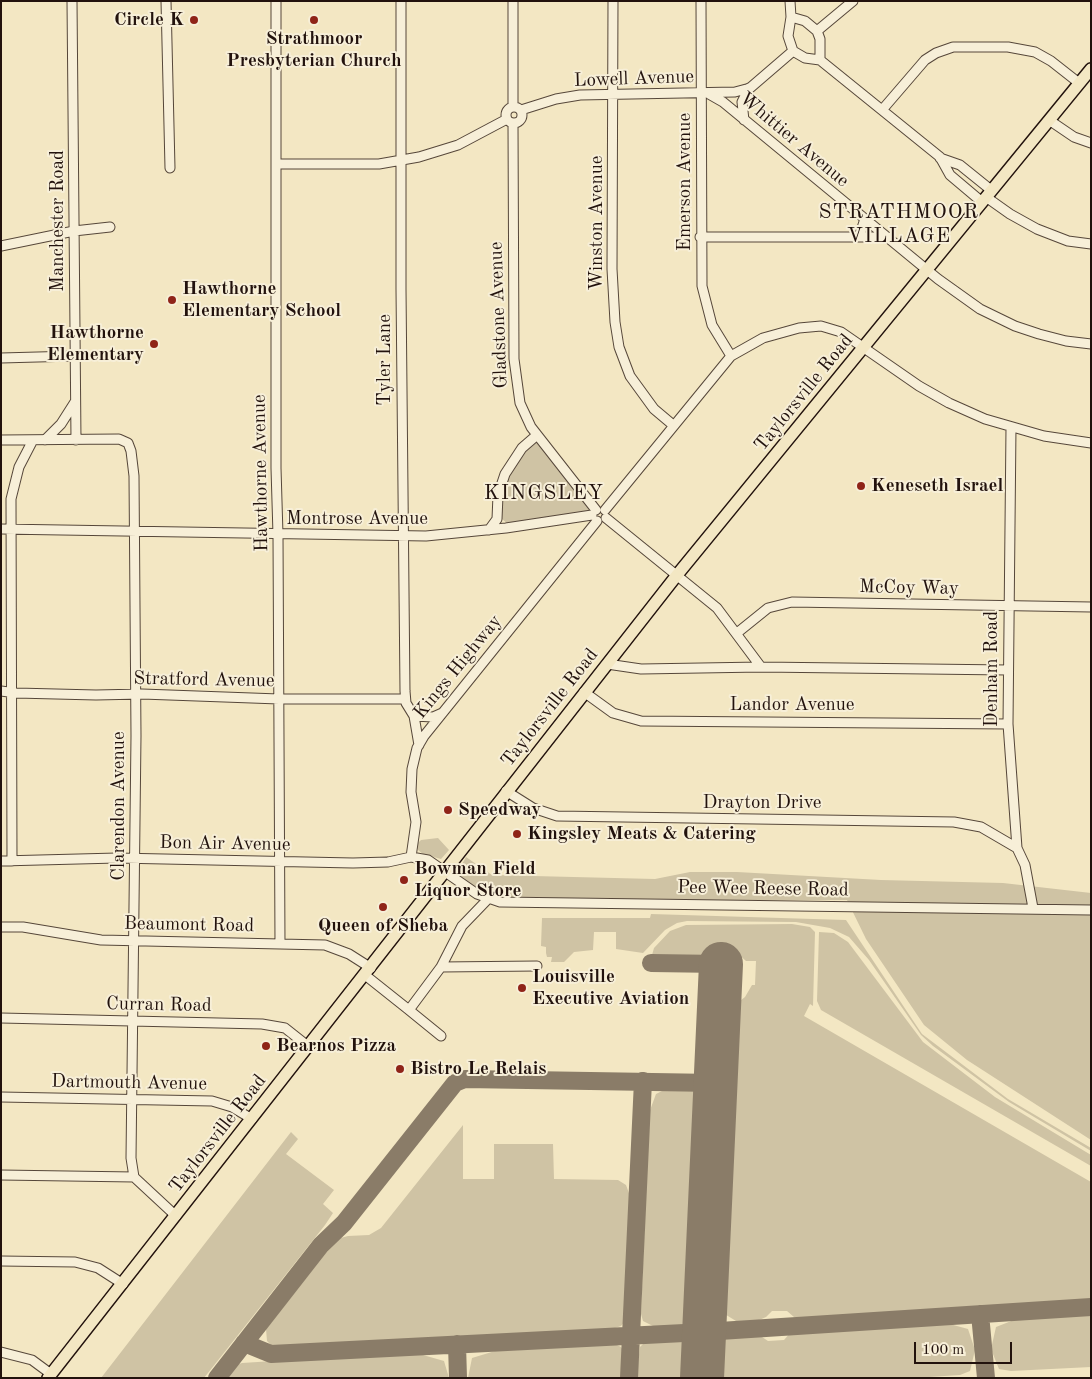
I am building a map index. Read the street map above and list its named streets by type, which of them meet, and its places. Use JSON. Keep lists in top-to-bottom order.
{
  "streets": {
    "main road": ["Taylorsville Road"],
    "street": [
      "Lowell Avenue",
      "Whittier Avenue",
      "Emerson Avenue",
      "Manchester Road",
      "Winston Avenue",
      "Gladstone Avenue",
      "Tyler Lane",
      "Hawthorne Avenue",
      "Montrose Avenue",
      "McCoy Way",
      "Kings Highway",
      "Denham Road",
      "Stratford Avenue",
      "Landor Avenue",
      "Drayton Drive",
      "Clarendon Avenue",
      "Bon Air Avenue",
      "Pee Wee Reese Road",
      "Beaumont Road",
      "Curran Road",
      "Dartmouth Avenue"
    ]
  },
  "crossings": [
    ["Lowell Avenue", "Whittier Avenue"],
    ["Lowell Avenue", "Emerson Avenue"],
    ["Lowell Avenue", "Winston Avenue"],
    ["Whittier Avenue", "Emerson Avenue"],
    ["Whittier Avenue", "Taylorsville Road"],
    ["Emerson Avenue", "Kings Highway"],
    ["Manchester Road", "Clarendon Avenue"],
    ["Winston Avenue", "Kings Highway"],
    ["Gladstone Avenue", "Taylorsville Road"],
    ["Gladstone Avenue", "Montrose Avenue"],
    ["Gladstone Avenue", "McCoy Way"],
    ["Gladstone Avenue", "Kings Highway"],
    ["Tyler Lane", "Montrose Avenue"],
    ["Tyler Lane", "Kings Highway"],
    ["Tyler Lane", "Stratford Avenue"],
    ["Taylorsville Road", "Kings Highway"],
    ["Taylorsville Road", "Landor Avenue"],
    ["Taylorsville Road", "Drayton Drive"],
    ["Taylorsville Road", "Bon Air Avenue"],
    ["Taylorsville Road", "Pee Wee Reese Road"],
    ["Taylorsville Road", "Beaumont Road"],
    ["Taylorsville Road", "Curran Road"],
    ["Taylorsville Road", "Dartmouth Avenue"],
    ["Hawthorne Avenue", "Montrose Avenue"],
    ["Hawthorne Avenue", "Stratford Avenue"],
    ["Hawthorne Avenue", "Bon Air Avenue"],
    ["Hawthorne Avenue", "Beaumont Road"],
    ["Montrose Avenue", "Kings Highway"],
    ["Montrose Avenue", "Clarendon Avenue"],
    ["McCoy Way", "Denham Road"],
    ["Kings Highway", "Denham Road"],
    ["Kings Highway", "Bon Air Avenue"],
    ["Denham Road", "Landor Avenue"],
    ["Denham Road", "Drayton Drive"],
    ["Denham Road", "Pee Wee Reese Road"],
    ["Stratford Avenue", "Clarendon Avenue"],
    ["Clarendon Avenue", "Bon Air Avenue"],
    ["Clarendon Avenue", "Beaumont Road"],
    ["Clarendon Avenue", "Curran Road"],
    ["Clarendon Avenue", "Dartmouth Avenue"],
    ["Bon Air Avenue", "Pee Wee Reese Road"]
  ],
  "districts": ["STRATHMOOR VILLAGE", "KINGSLEY"],
  "places": [
    "Circle K",
    "Strathmoor Presbyterian Church",
    "Hawthorne Elementary School",
    "Hawthorne Elementary",
    "Keneseth Israel",
    "Speedway",
    "Kingsley Meats & Catering",
    "Bowman Field Liquor Store",
    "Queen of Sheba",
    "Louisville Executive Aviation",
    "Bearnos Pizza",
    "Bistro Le Relais"
  ],
  "scale_bar": "100 m"
}
